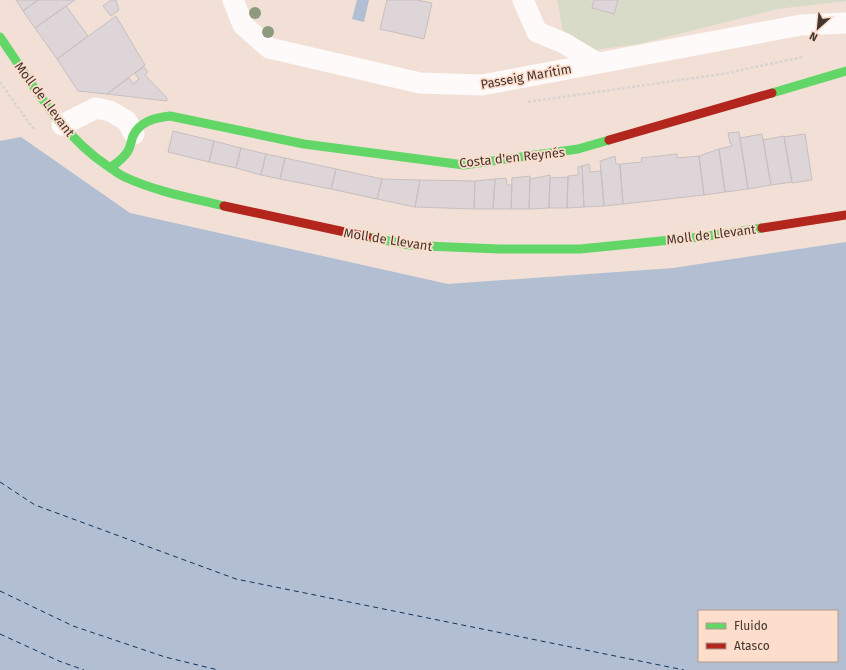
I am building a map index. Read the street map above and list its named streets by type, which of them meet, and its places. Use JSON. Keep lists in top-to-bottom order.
{
  "streets": {
    "street": ["Passeig Marítim", "Moll de Llevant", "Costa d'en Reynés"]
  },
  "legend": ["Fluido", "Atasco"],
  "north": "bottom left"
}
